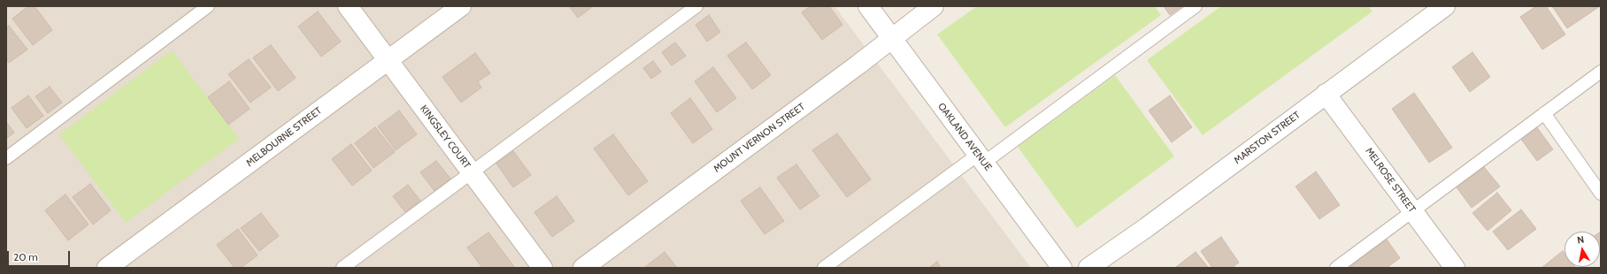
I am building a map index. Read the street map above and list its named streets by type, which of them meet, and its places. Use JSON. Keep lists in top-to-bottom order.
{
  "streets": {
    "street": [
      "MELBOURNE STREET",
      "KINGSLEY COURT",
      "OAKLAND AVENUE",
      "MOUNT VERNON STREET",
      "MARSTON STREET",
      "MELROSE STREET"
    ]
  },
  "crossings": [
    ["MELBOURNE STREET", "KINGSLEY COURT"],
    ["OAKLAND AVENUE", "MOUNT VERNON STREET"],
    ["MARSTON STREET", "MELROSE STREET"]
  ],
  "scale_bar": "20 m",
  "north": "top"
}
